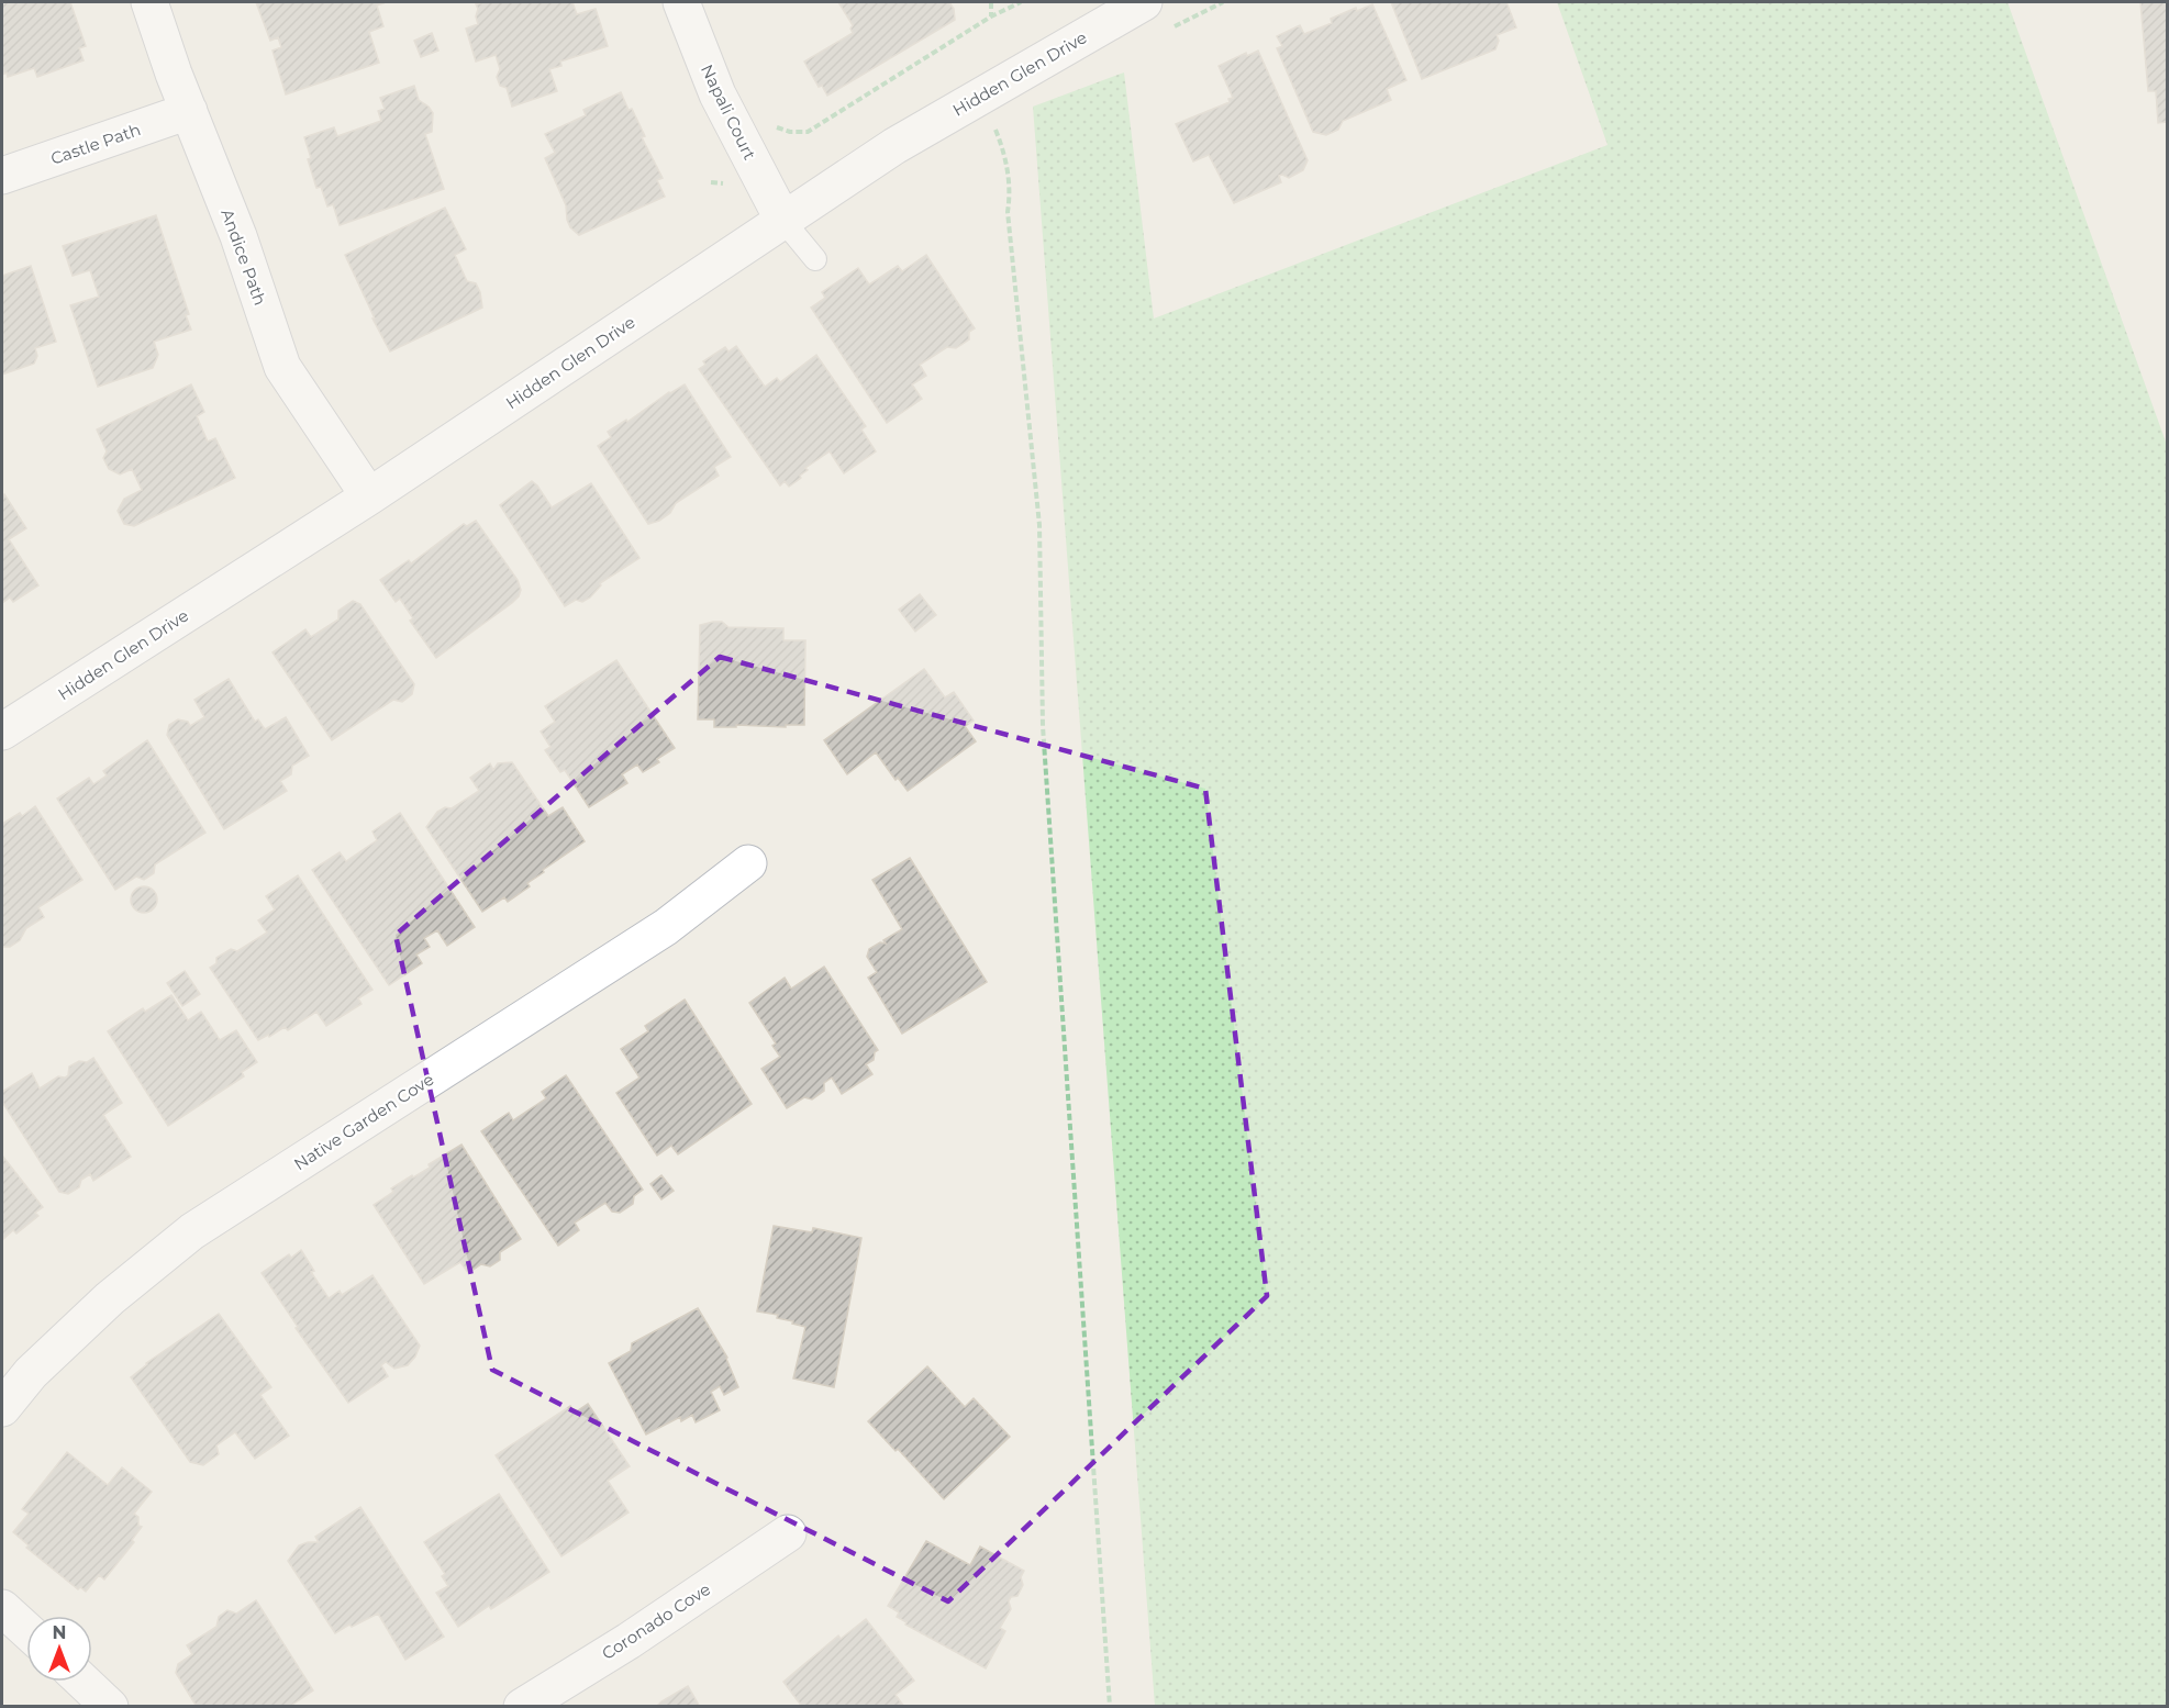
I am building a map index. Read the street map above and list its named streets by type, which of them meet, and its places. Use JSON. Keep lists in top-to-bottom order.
{
  "streets": {
    "street": [
      "Hidden Glen Drive",
      "Napali Court",
      "Castle Path",
      "Andice Path",
      "Native Garden Cove",
      "Coronado Cove"
    ]
  },
  "crossings": [
    ["Hidden Glen Drive", "Napali Court"],
    ["Hidden Glen Drive", "Andice Path"],
    ["Castle Path", "Andice Path"]
  ],
  "north": "top"
}
